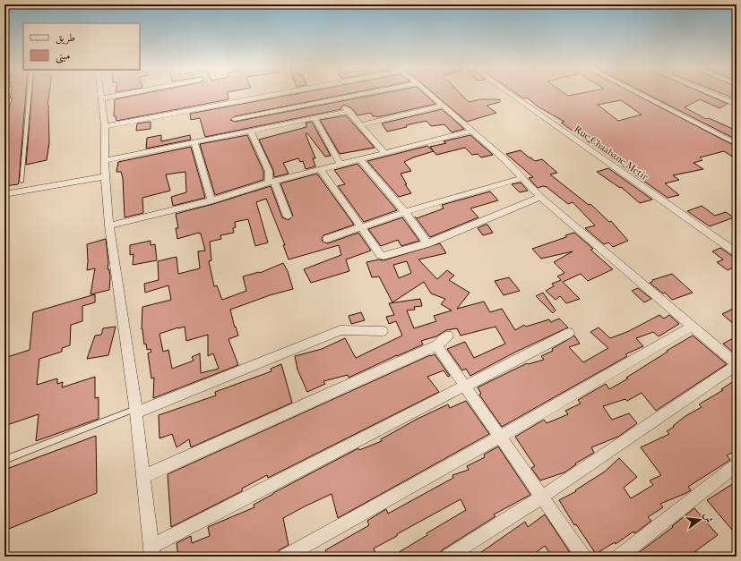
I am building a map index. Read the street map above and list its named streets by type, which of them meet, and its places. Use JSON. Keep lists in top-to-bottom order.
{
  "streets": {
    "street": ["Rue Chaabane Metir"]
  },
  "legend": ["طريق", "مبنى"],
  "north": "right"
}
